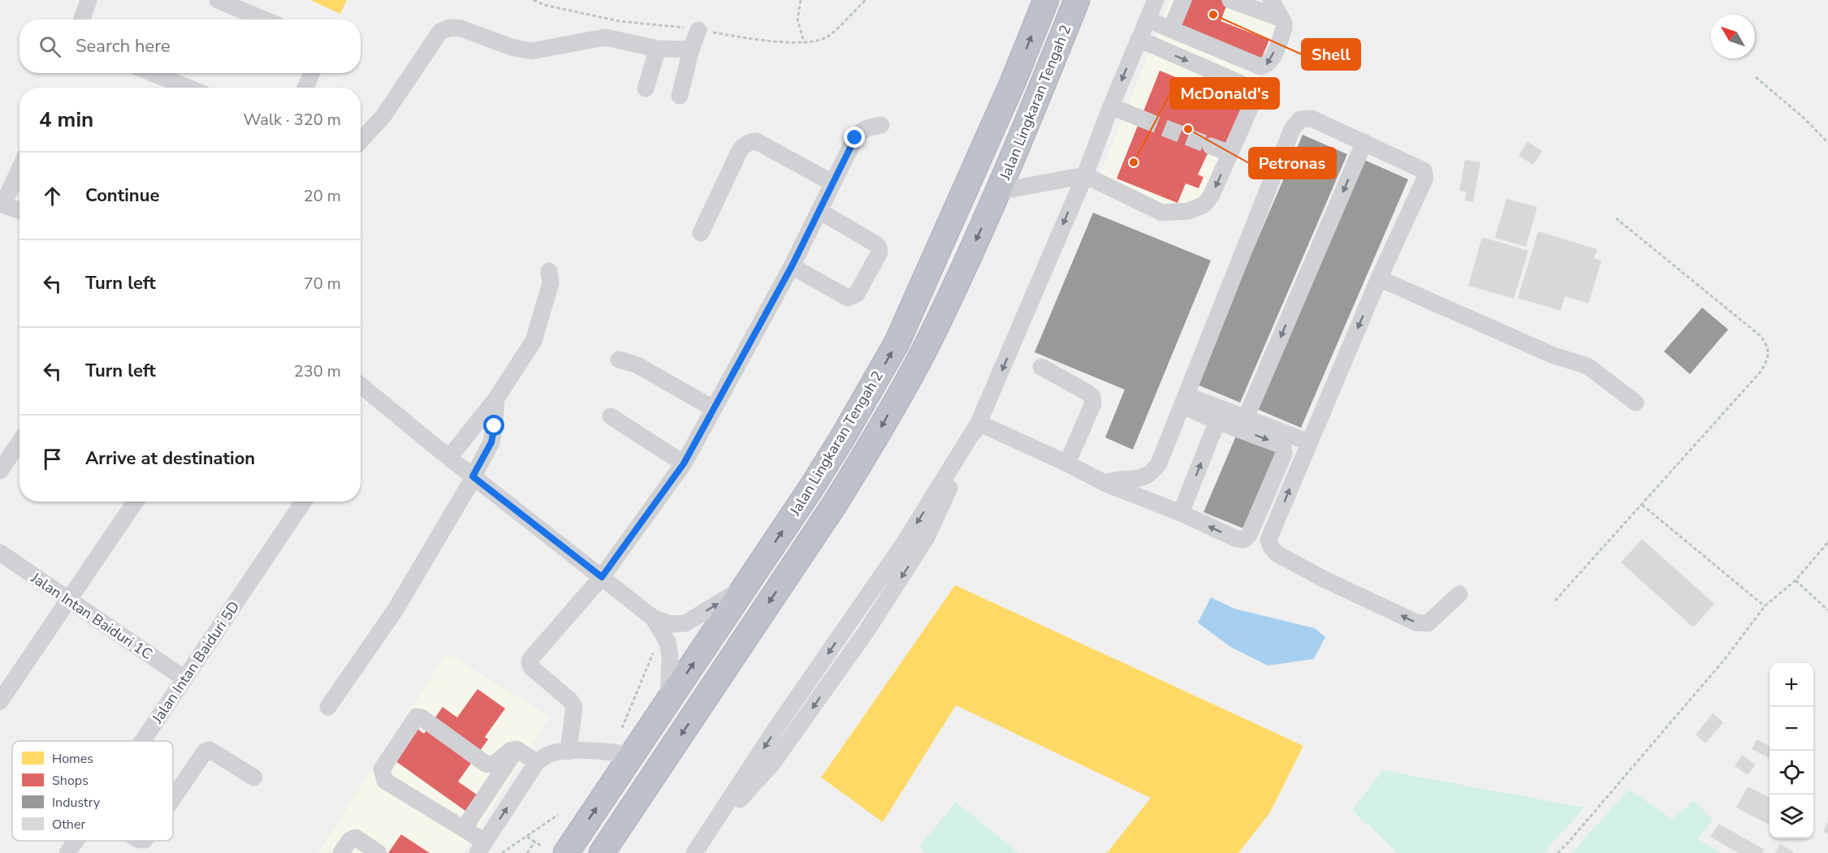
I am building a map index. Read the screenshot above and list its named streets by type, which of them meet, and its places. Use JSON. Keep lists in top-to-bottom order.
{
  "streets": {
    "highway": ["Jalan Lingkaran Tengah 2"],
    "street": ["Jalan Intan Baiduri 1C", "Jalan Intan Baiduri 5D"]
  },
  "crossings": [
    ["Jalan Intan Baiduri 1C", "Jalan Intan Baiduri 5D"]
  ],
  "places": ["Shell", "Petronas", "McDonald's"],
  "legend": [
    "Homes",
    "Shops",
    "Industry",
    "Other"
  ],
  "north": "top left",
  "page": {
    "search": "Search here",
    "heading": ["4 min", "Walk · 320 m"],
    "list": [
      ["Continue", "20 m"],
      ["Turn left", "70 m"],
      ["Turn left", "230 m"],
      "Arrive at destination"
    ],
    "map_buttons": ["+", "−"]
  }
}
